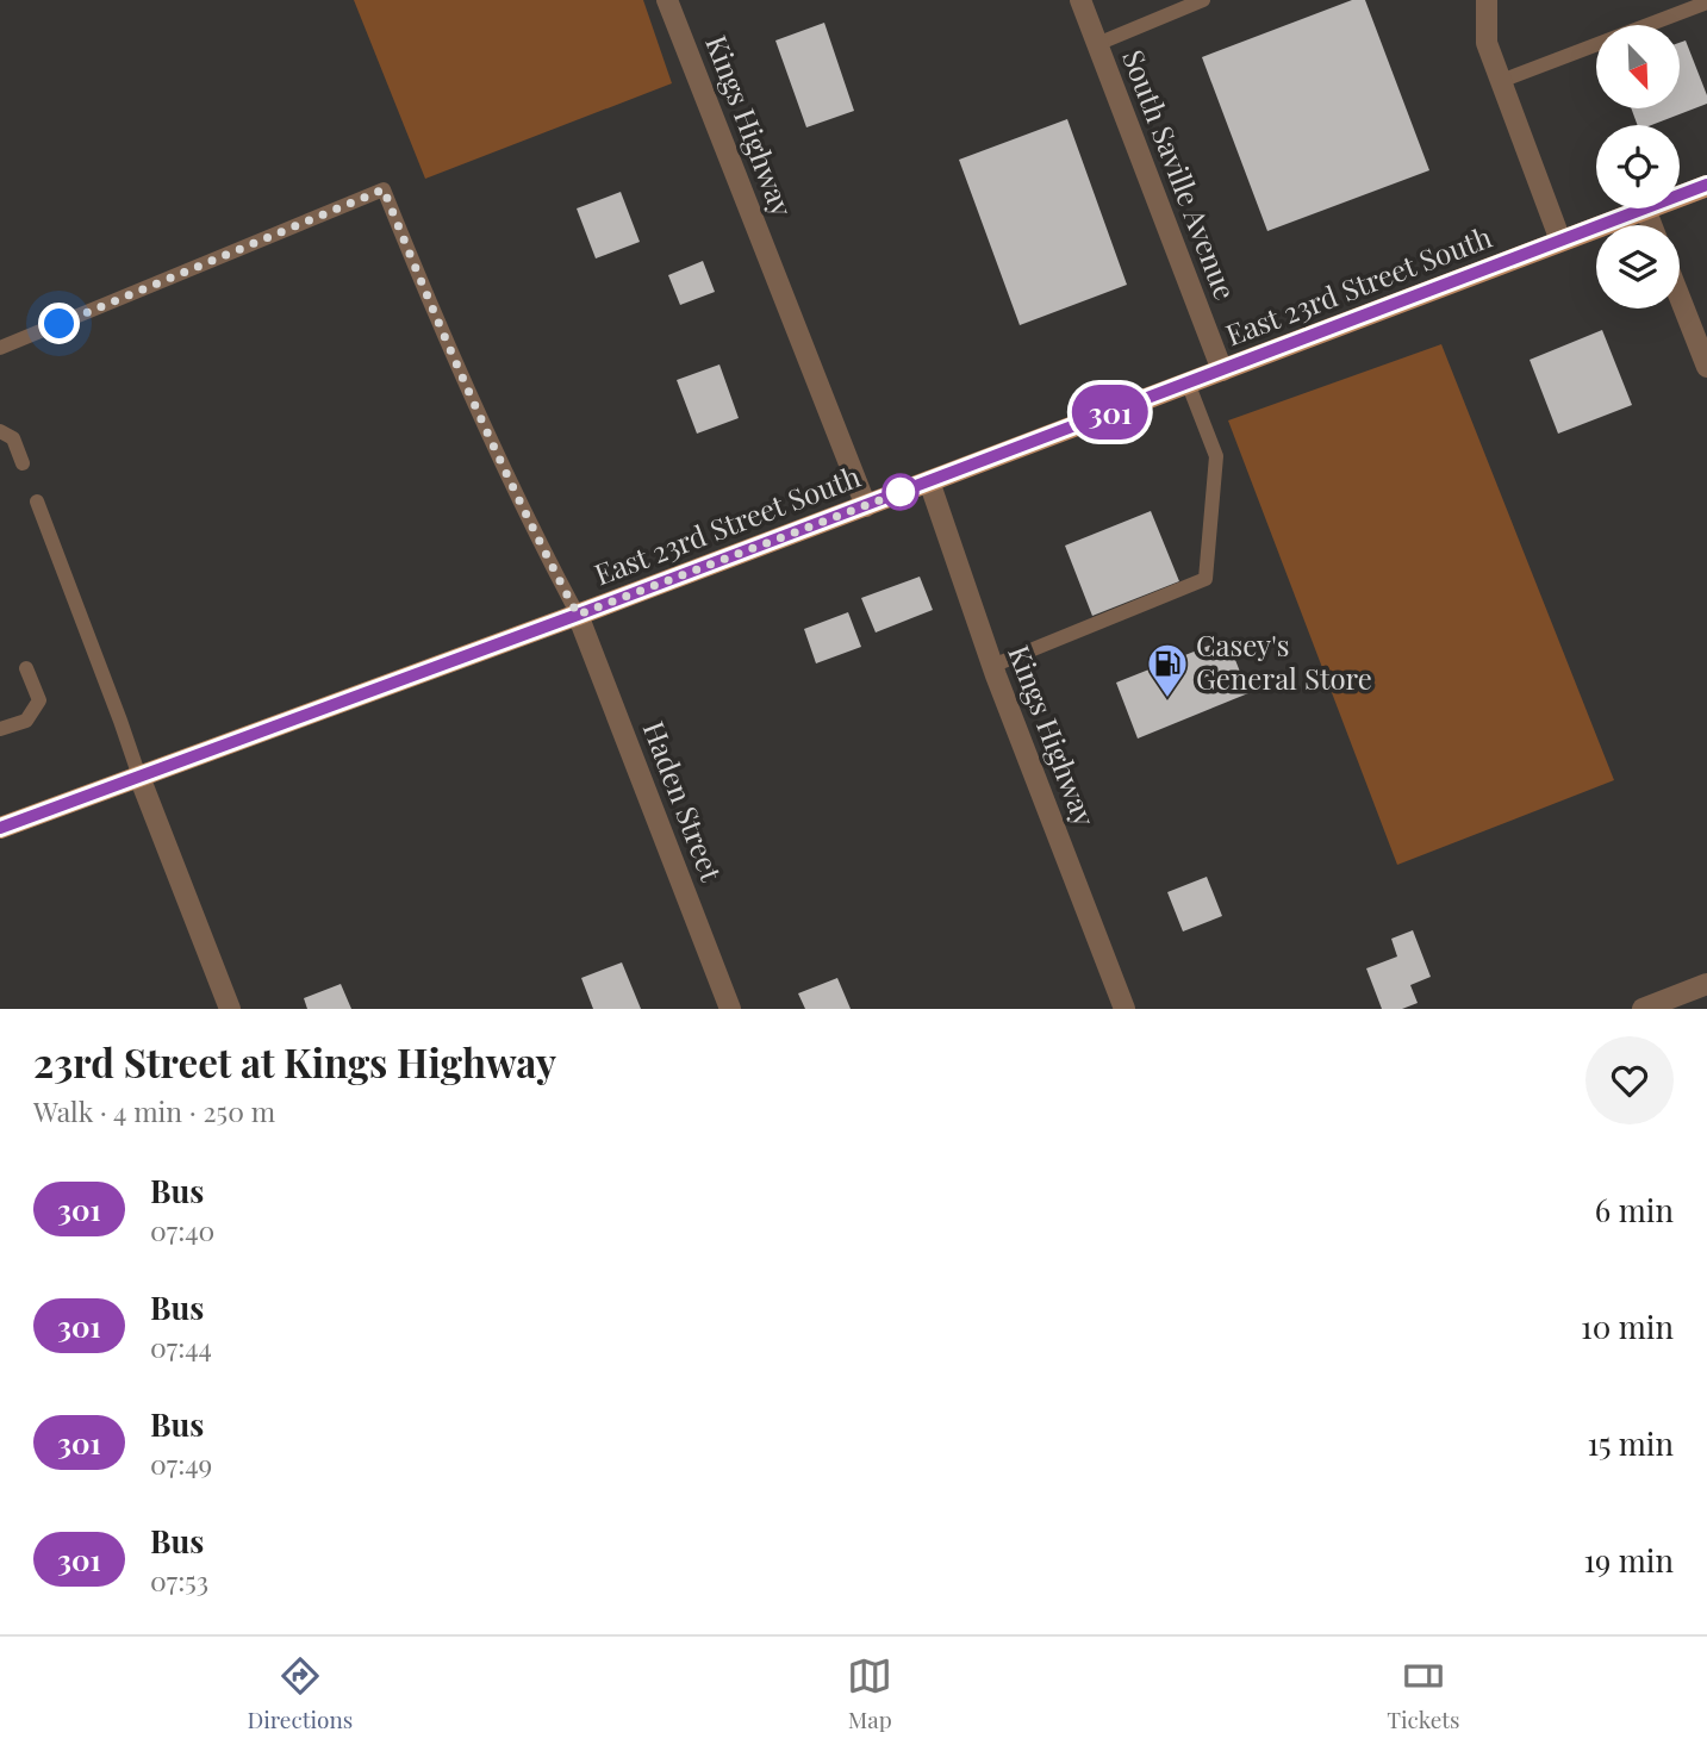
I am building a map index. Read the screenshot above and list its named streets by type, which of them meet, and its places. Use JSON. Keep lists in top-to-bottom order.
{
  "streets": {
    "main road": ["East 23rd Street South"],
    "street": ["Kings Highway", "South Saville Avenue", "Haden Street"]
  },
  "crossings": [
    ["Kings Highway", "East 23rd Street South"],
    ["South Saville Avenue", "East 23rd Street South"],
    ["East 23rd Street South", "Haden Street"]
  ],
  "places": {
    "fuel station": ["Casey's General Store"]
  },
  "lines": ["bus line 301"],
  "north": "bottom right",
  "page": {
    "on_map": "301",
    "heading": ["23rd Street at Kings Highway", "Walk · 4 min · 250 m"],
    "list": [
      {
        "mark": "301",
        "name": "Bus",
        "note": "07:40",
        "value": "6 min"
      },
      {
        "mark": "301",
        "name": "Bus",
        "note": "07:44",
        "value": "10 min"
      },
      {
        "mark": "301",
        "name": "Bus",
        "note": "07:49",
        "value": "15 min"
      },
      {
        "mark": "301",
        "name": "Bus",
        "note": "07:53",
        "value": "19 min"
      }
    ],
    "tabs": ["Directions", "Map", "Tickets"]
  }
}
